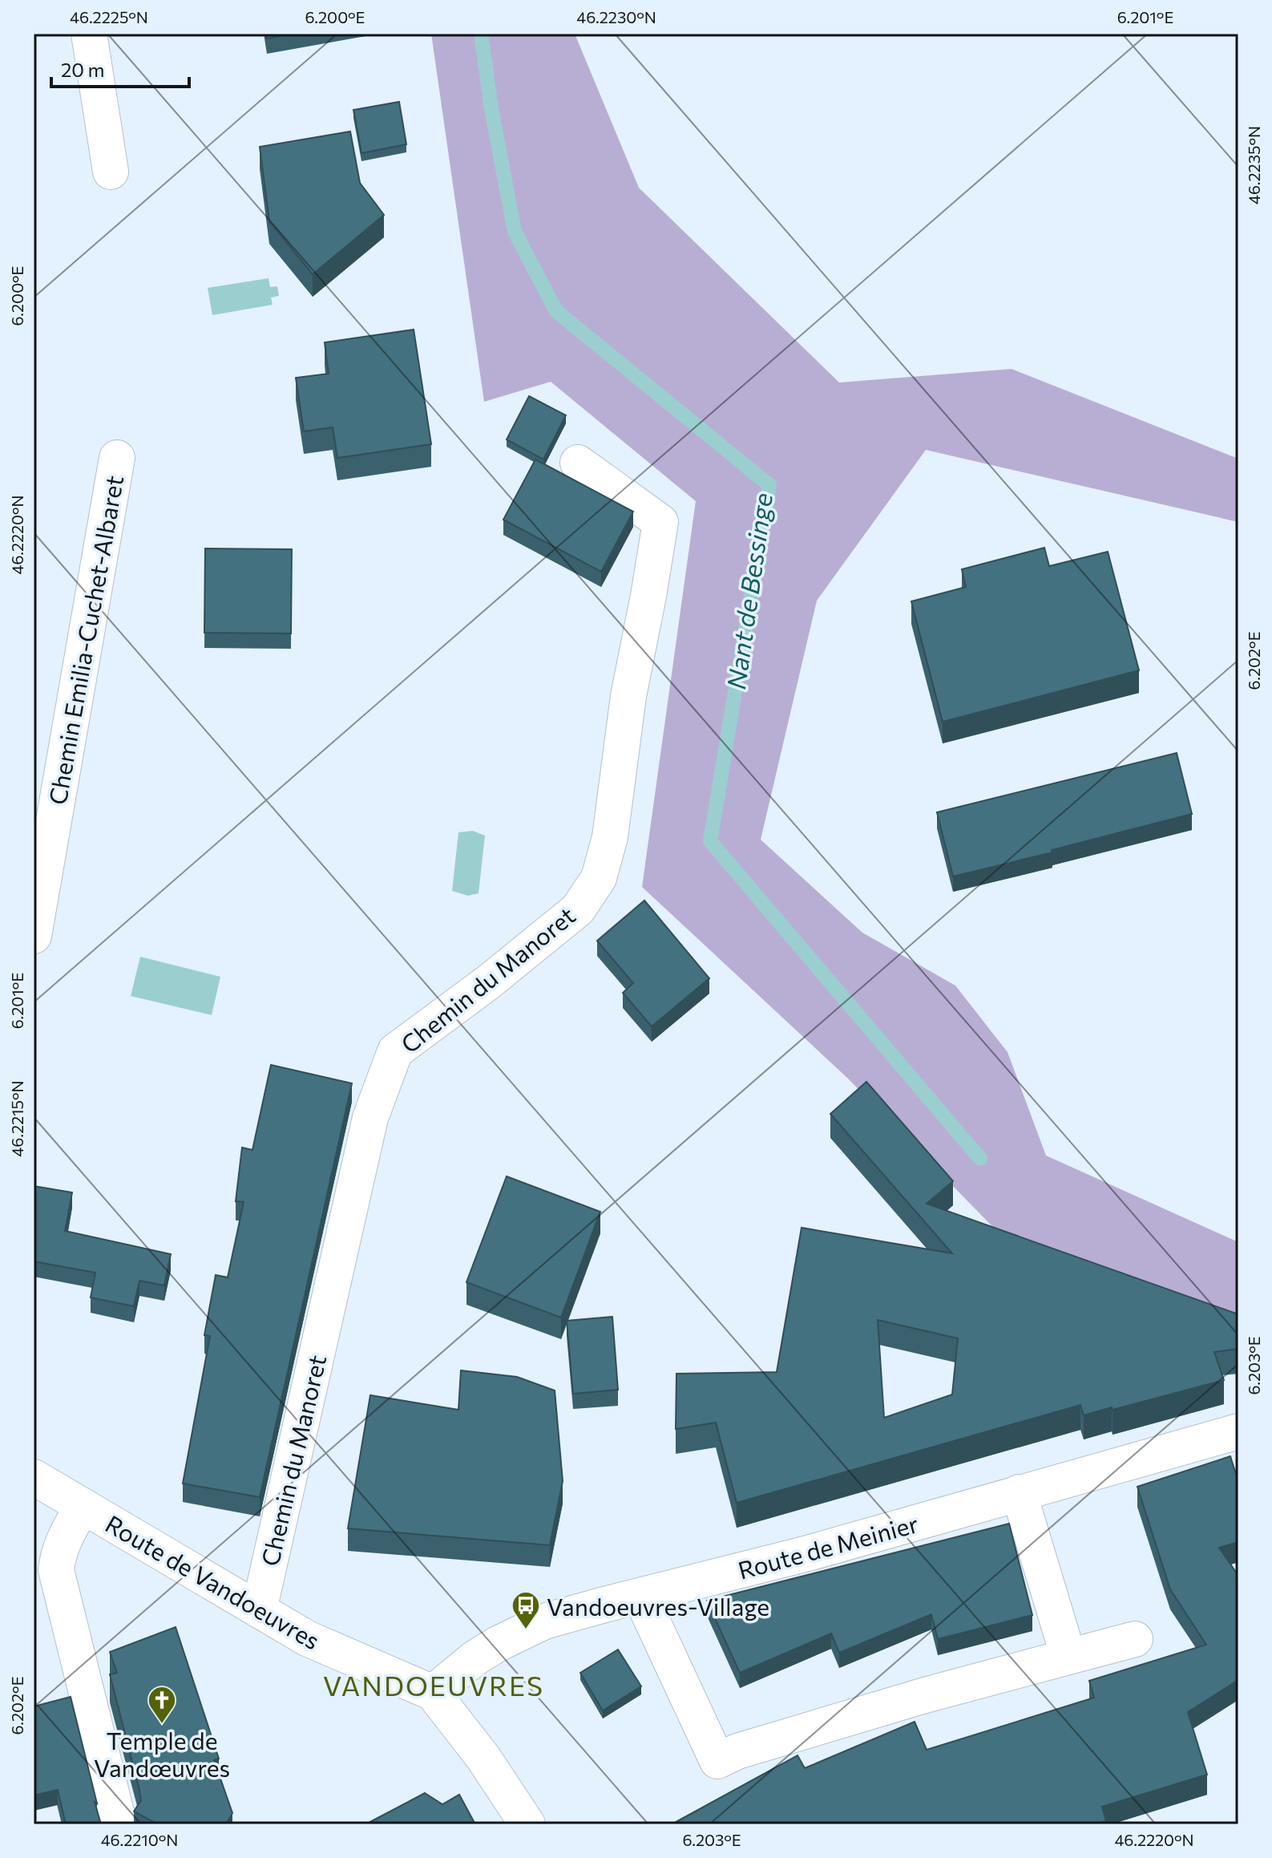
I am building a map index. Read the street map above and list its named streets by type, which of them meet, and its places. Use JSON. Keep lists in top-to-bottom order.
{
  "streets": {
    "street": [
      "Chemin Emilia-Cuchet-Albaret",
      "Chemin du Manoret",
      "Route de Meinier",
      "Route de Vandoeuvres"
    ]
  },
  "crossings": [
    ["Chemin du Manoret", "Route de Vandoeuvres"],
    ["Route de Meinier", "Route de Vandoeuvres"]
  ],
  "districts": ["VANDOEUVRES"],
  "water": ["Nant de Bessinge"],
  "places": {
    "bus stop": ["Vandoeuvres-Village"],
    "church": ["Temple de Vandœuvres"]
  },
  "scale_bar": "20 m",
  "coordinates": [
    "46.2225°N",
    "6.200°E",
    "46.2230°N",
    "6.201°E",
    "46.2235°N",
    "46.2220°N",
    "6.202°E",
    "46.2215°N",
    "6.203°E",
    "46.2210°N"
  ]
}
